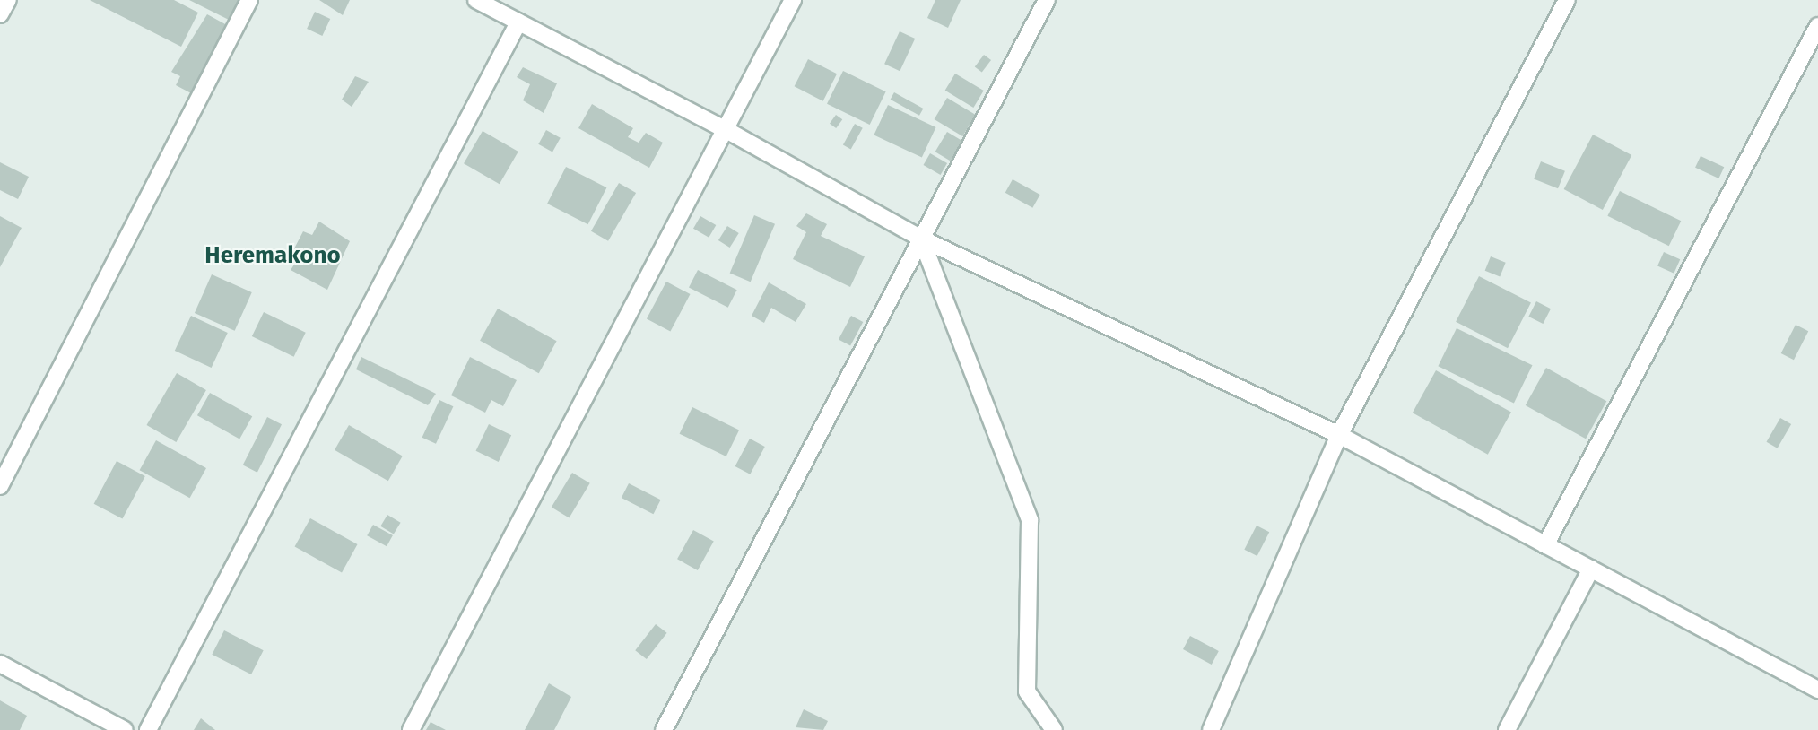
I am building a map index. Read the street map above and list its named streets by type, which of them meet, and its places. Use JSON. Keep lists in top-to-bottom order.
{
  "districts": ["Heremakono"]
}
